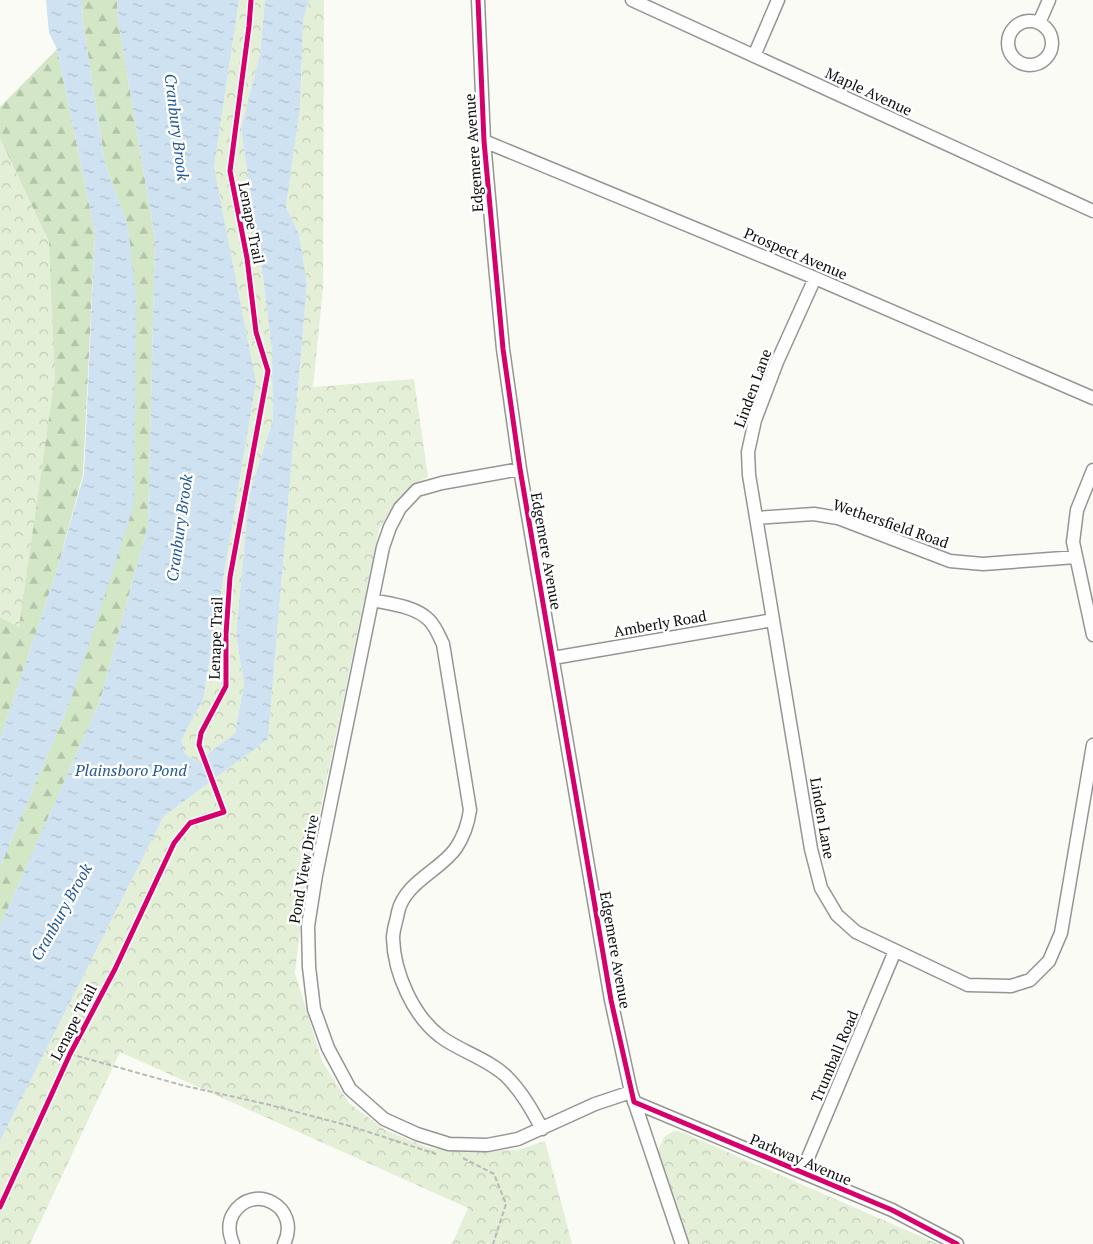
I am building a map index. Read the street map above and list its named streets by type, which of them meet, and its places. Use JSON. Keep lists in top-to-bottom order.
{
  "streets": {
    "street": [
      "Maple Avenue",
      "Edgemere Avenue",
      "Prospect Avenue",
      "Linden Lane",
      "Wethersfield Road",
      "Amberly Road",
      "Pond View Drive",
      "Trumball Road",
      "Parkway Avenue"
    ],
    "cycle path": ["Lenape Trail"]
  },
  "crossings": [
    ["Edgemere Avenue", "Prospect Avenue"],
    ["Edgemere Avenue", "Amberly Road"],
    ["Edgemere Avenue", "Pond View Drive"],
    ["Edgemere Avenue", "Parkway Avenue"],
    ["Prospect Avenue", "Linden Lane"],
    ["Linden Lane", "Wethersfield Road"],
    ["Linden Lane", "Amberly Road"],
    ["Linden Lane", "Trumball Road"],
    ["Pond View Drive", "Parkway Avenue"],
    ["Trumball Road", "Parkway Avenue"]
  ],
  "water": ["Cranbury Brook", "Plainsboro Pond"]
}
